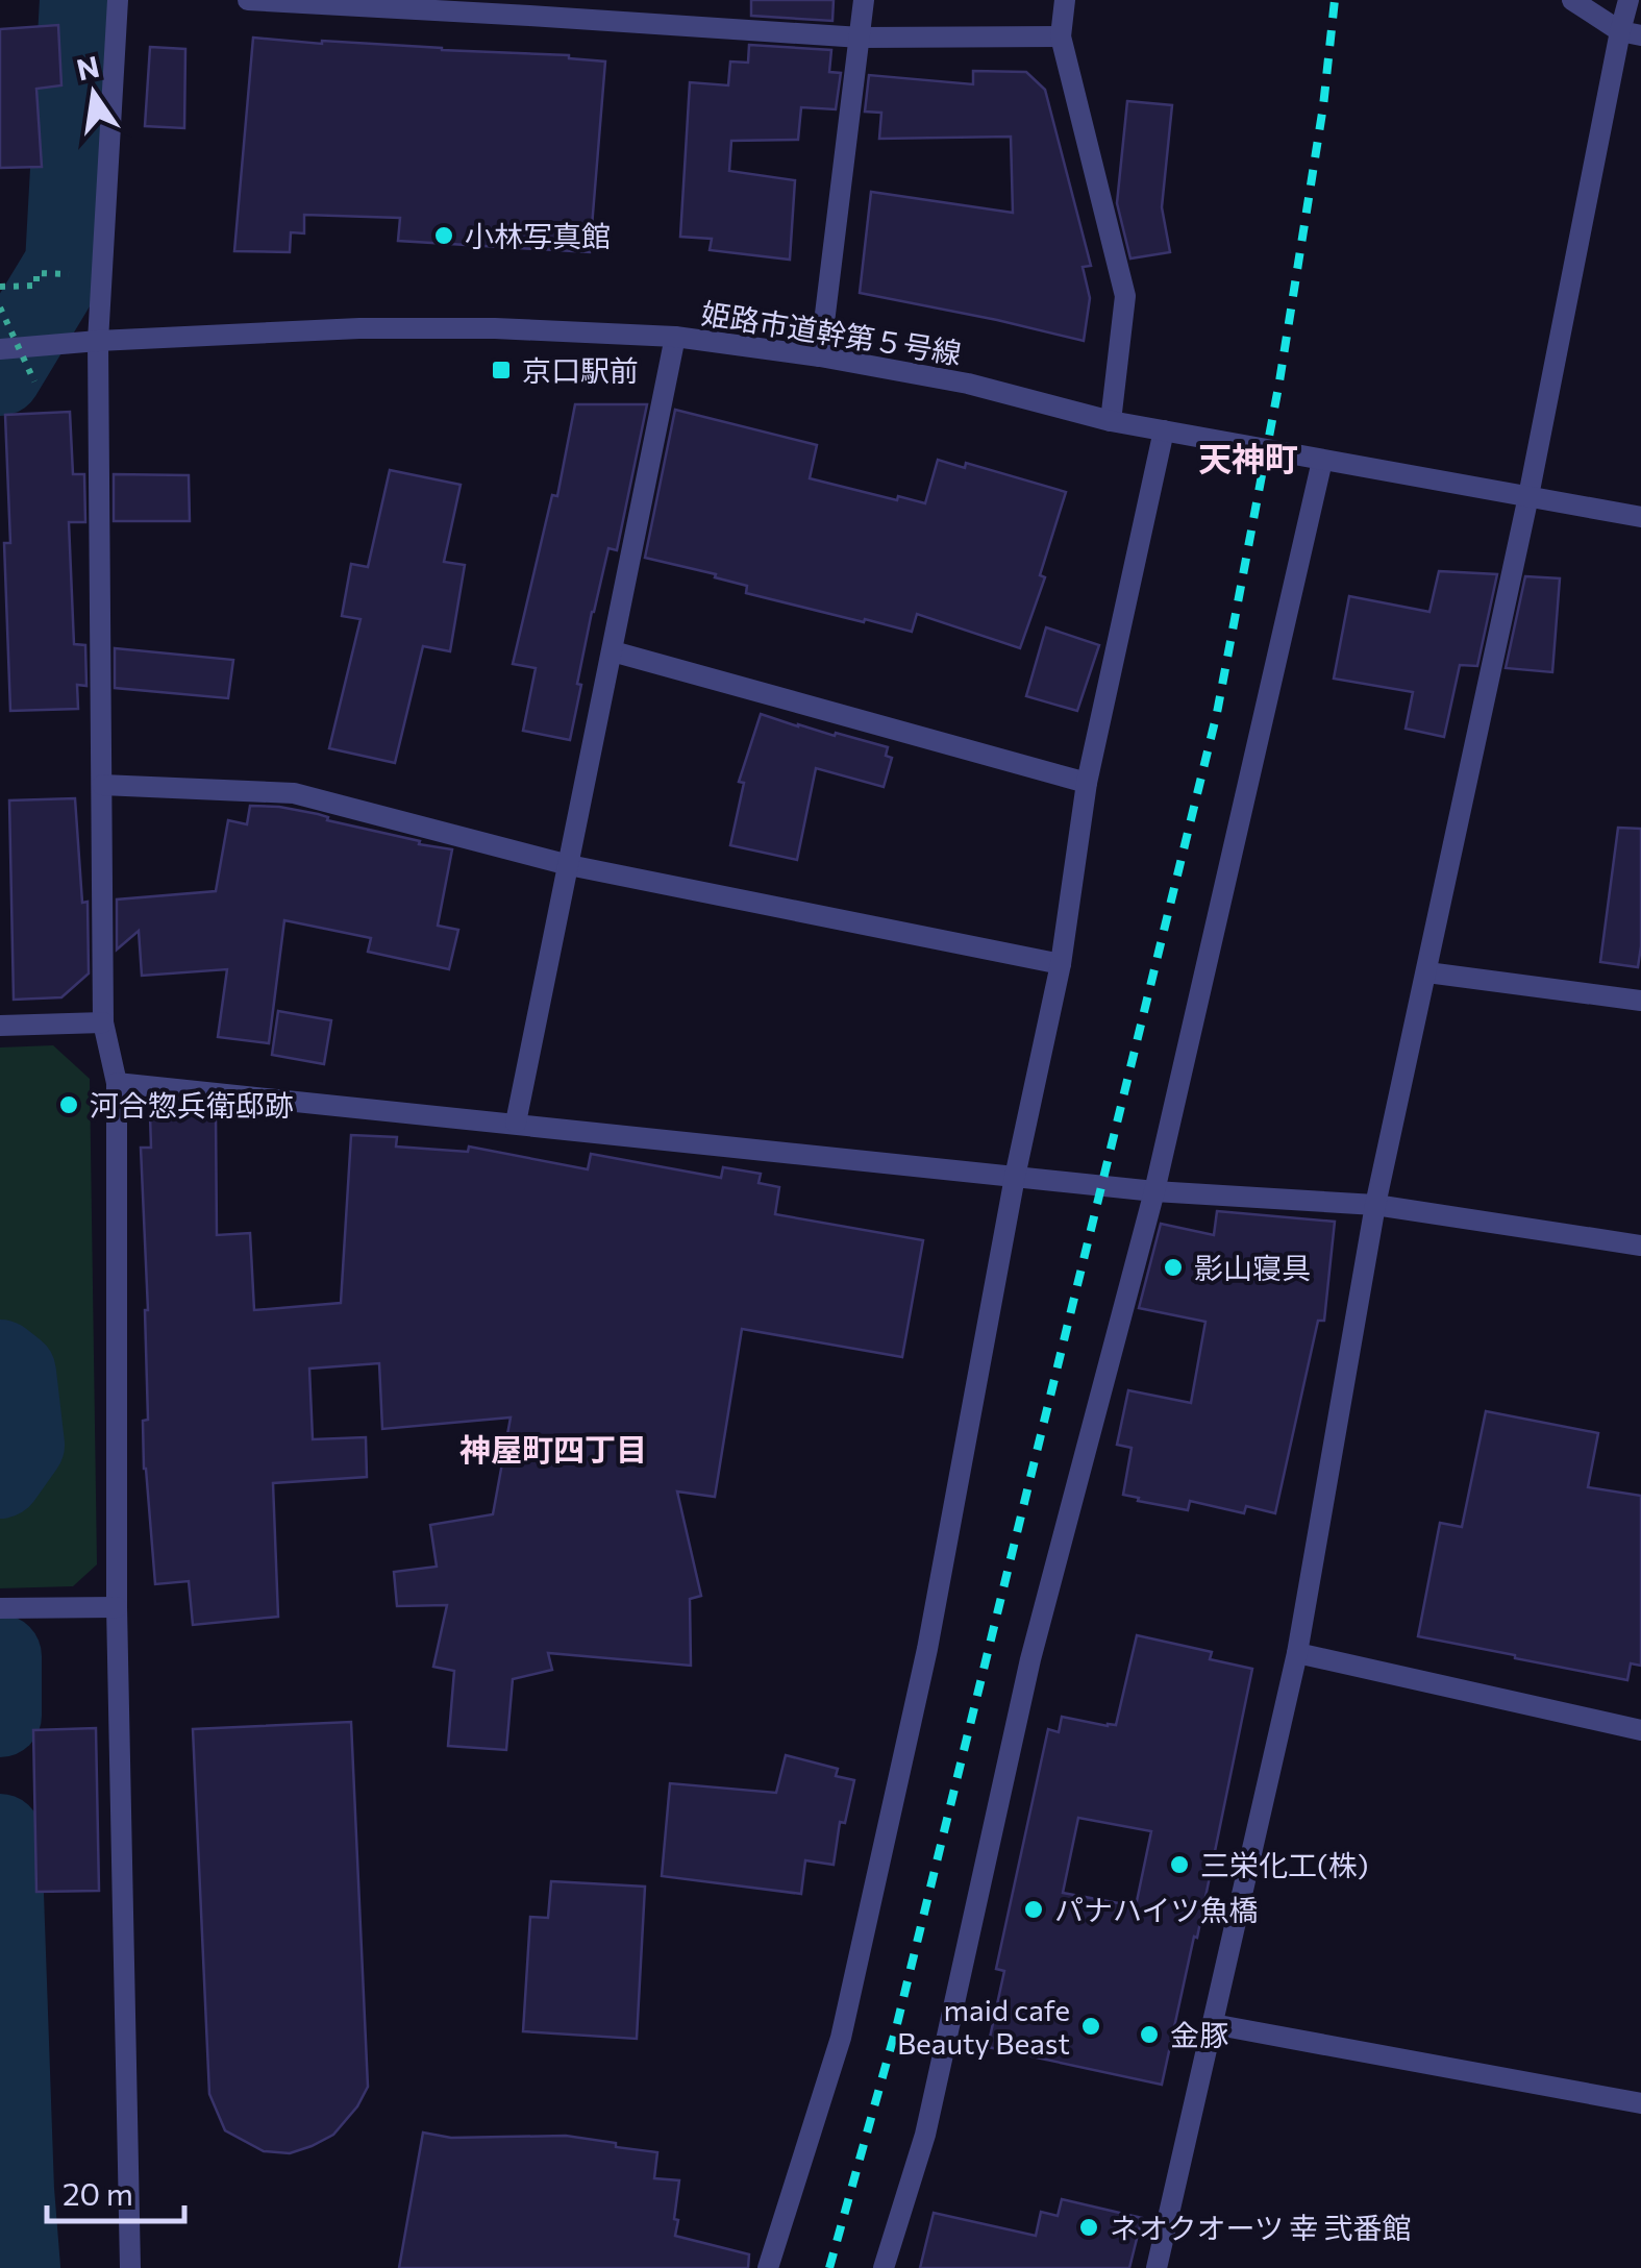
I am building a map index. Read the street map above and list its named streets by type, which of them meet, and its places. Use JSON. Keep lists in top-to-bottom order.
{
  "streets": {
    "street": ["姫路市道幹第５号線"]
  },
  "districts": ["天神町", "神屋町四丁目"],
  "places": {
    "other": [
      "小林写真館",
      "河合惣兵衛邸跡",
      "影山寝具",
      "三栄化工(株)",
      "パナハイツ魚橋",
      "maid cafe Beauty Beast",
      "金豚",
      "ネオクオーツ 幸 弐番館"
    ],
    "transit": ["京口駅前"]
  },
  "scale_bar": "20 m",
  "north": "top"
}
